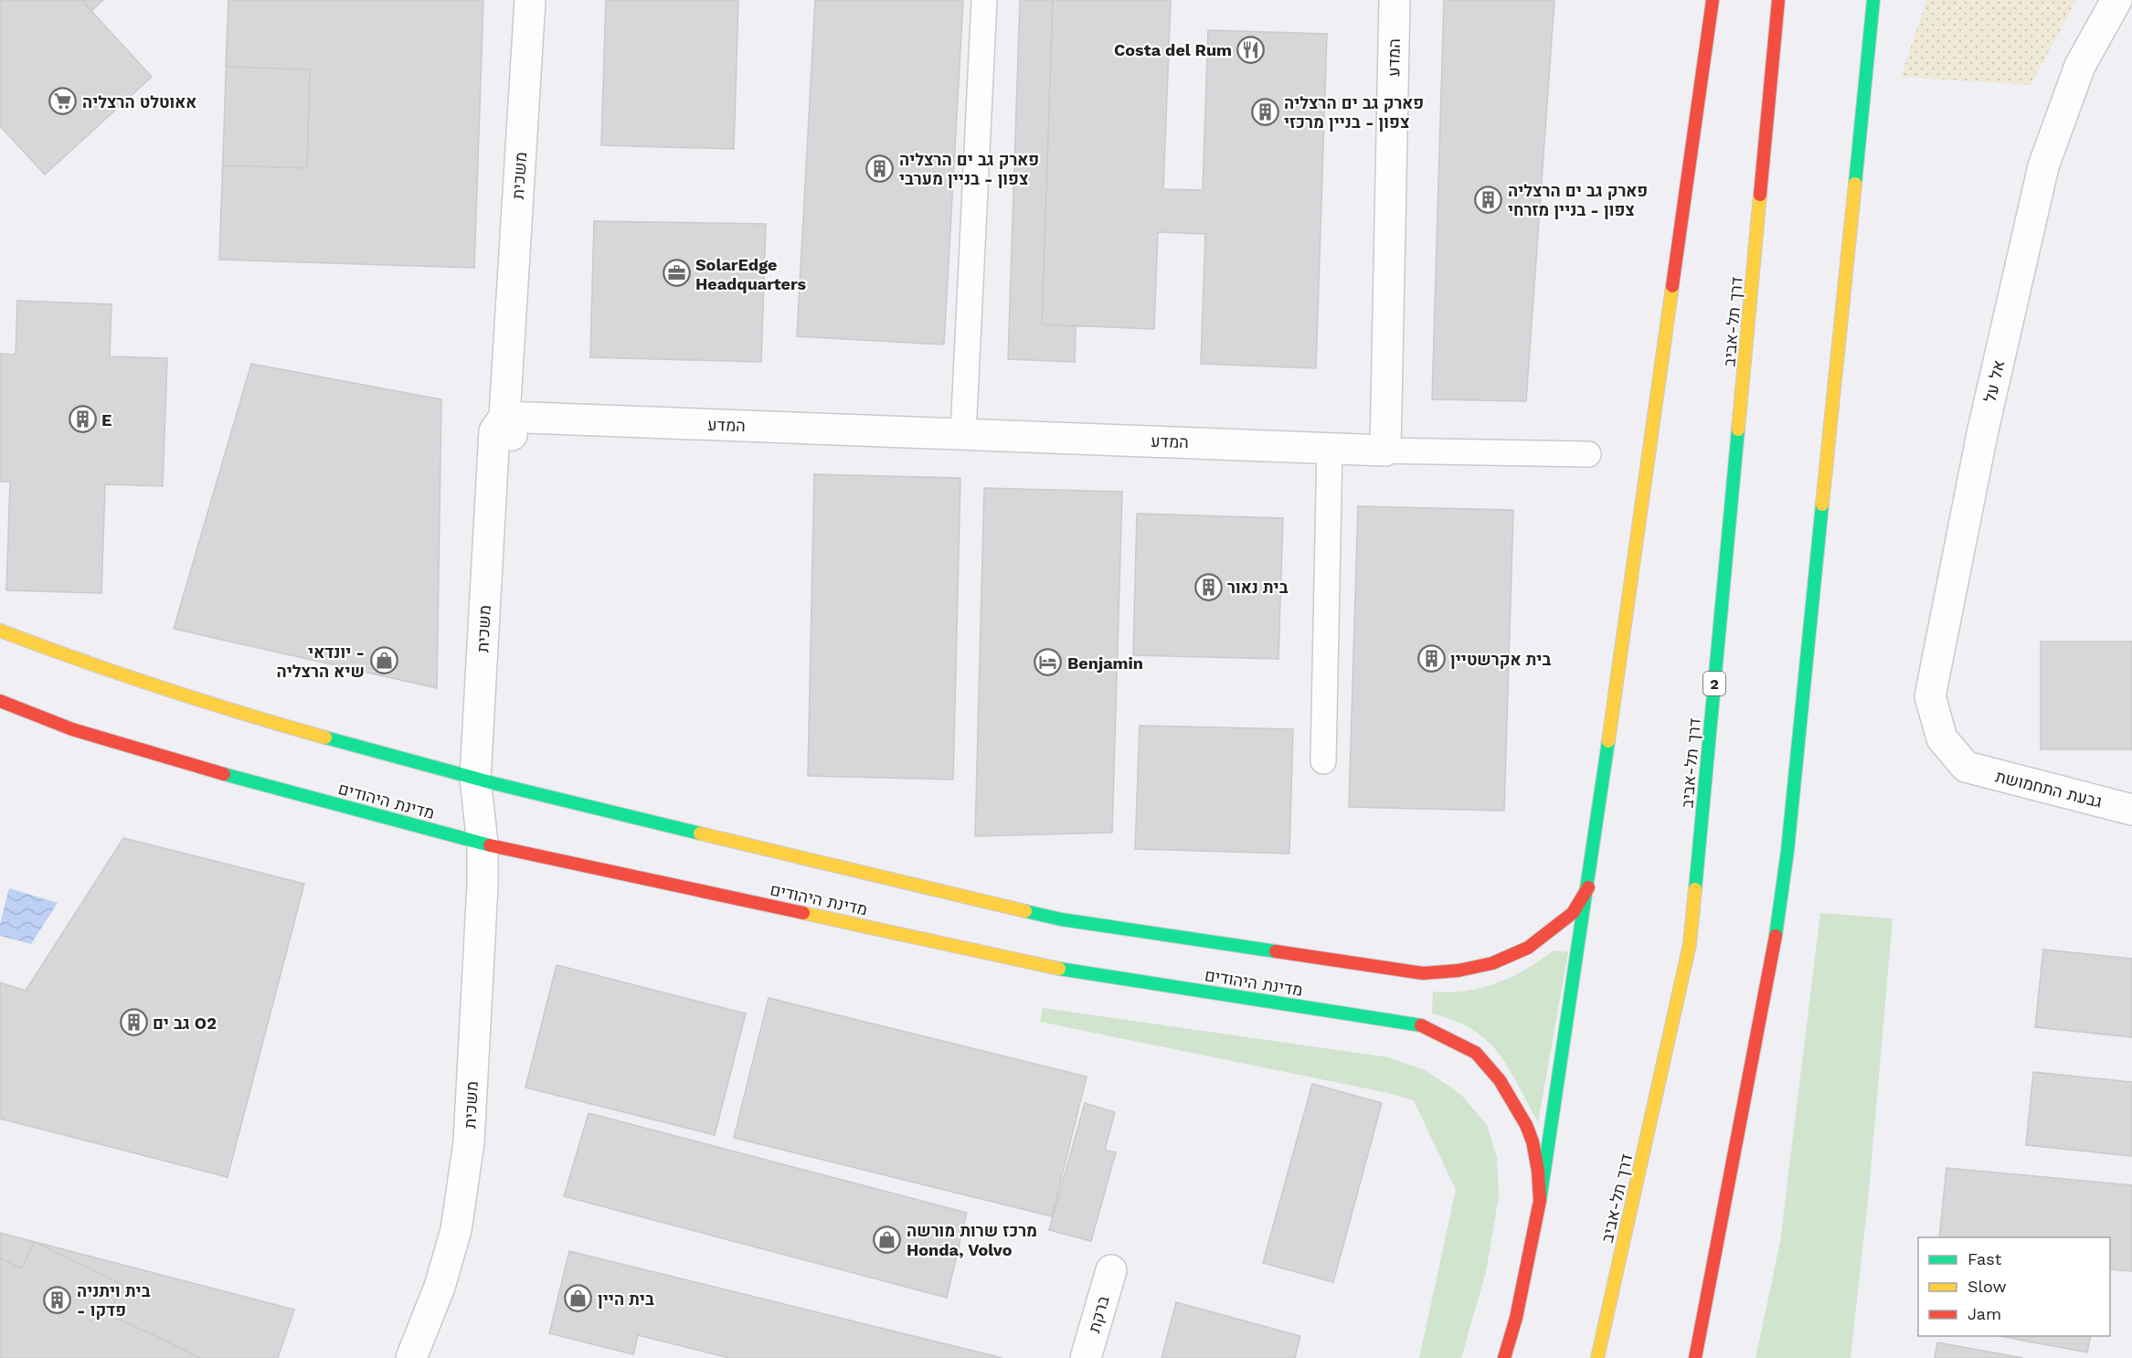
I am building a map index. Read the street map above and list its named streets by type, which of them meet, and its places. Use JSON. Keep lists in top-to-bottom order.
{
  "streets": {
    "main road": ["דרך תל-אביב", "2", "מדינת היהודים"],
    "street": [
      "המדע",
      "משכית",
      "אל על",
      "גבעת התחמושת",
      "ברקת"
    ]
  },
  "crossings": [
    ["המדע", "משכית"],
    ["משכית", "מדינת היהודים"],
    ["אל על", "גבעת התחמושת"]
  ],
  "places": {
    "restaurant": ["Costa del Rum"],
    "supermarket": ["אאוטלט הרצליה"],
    "building": [
      "פארק גב ים הרצליה צפון - בניין מרכזי",
      "פארק גב ים הרצליה צפון - בניין מערבי",
      "פארק גב ים הרצליה צפון - בניין מזרחי",
      "E",
      "בית נאור",
      "בית אקרשטיין",
      "גב ים O2",
      "בית ויתניה - פדקו"
    ],
    "office": ["SolarEdge Headquarters"],
    "shop": ["יונדאי - שיא הרצליה", "מרכז שרות מורשה Honda, Volvo", "בית היין"],
    "hotel": ["Benjamin"]
  },
  "legend": ["Fast", "Slow", "Jam"]
}
